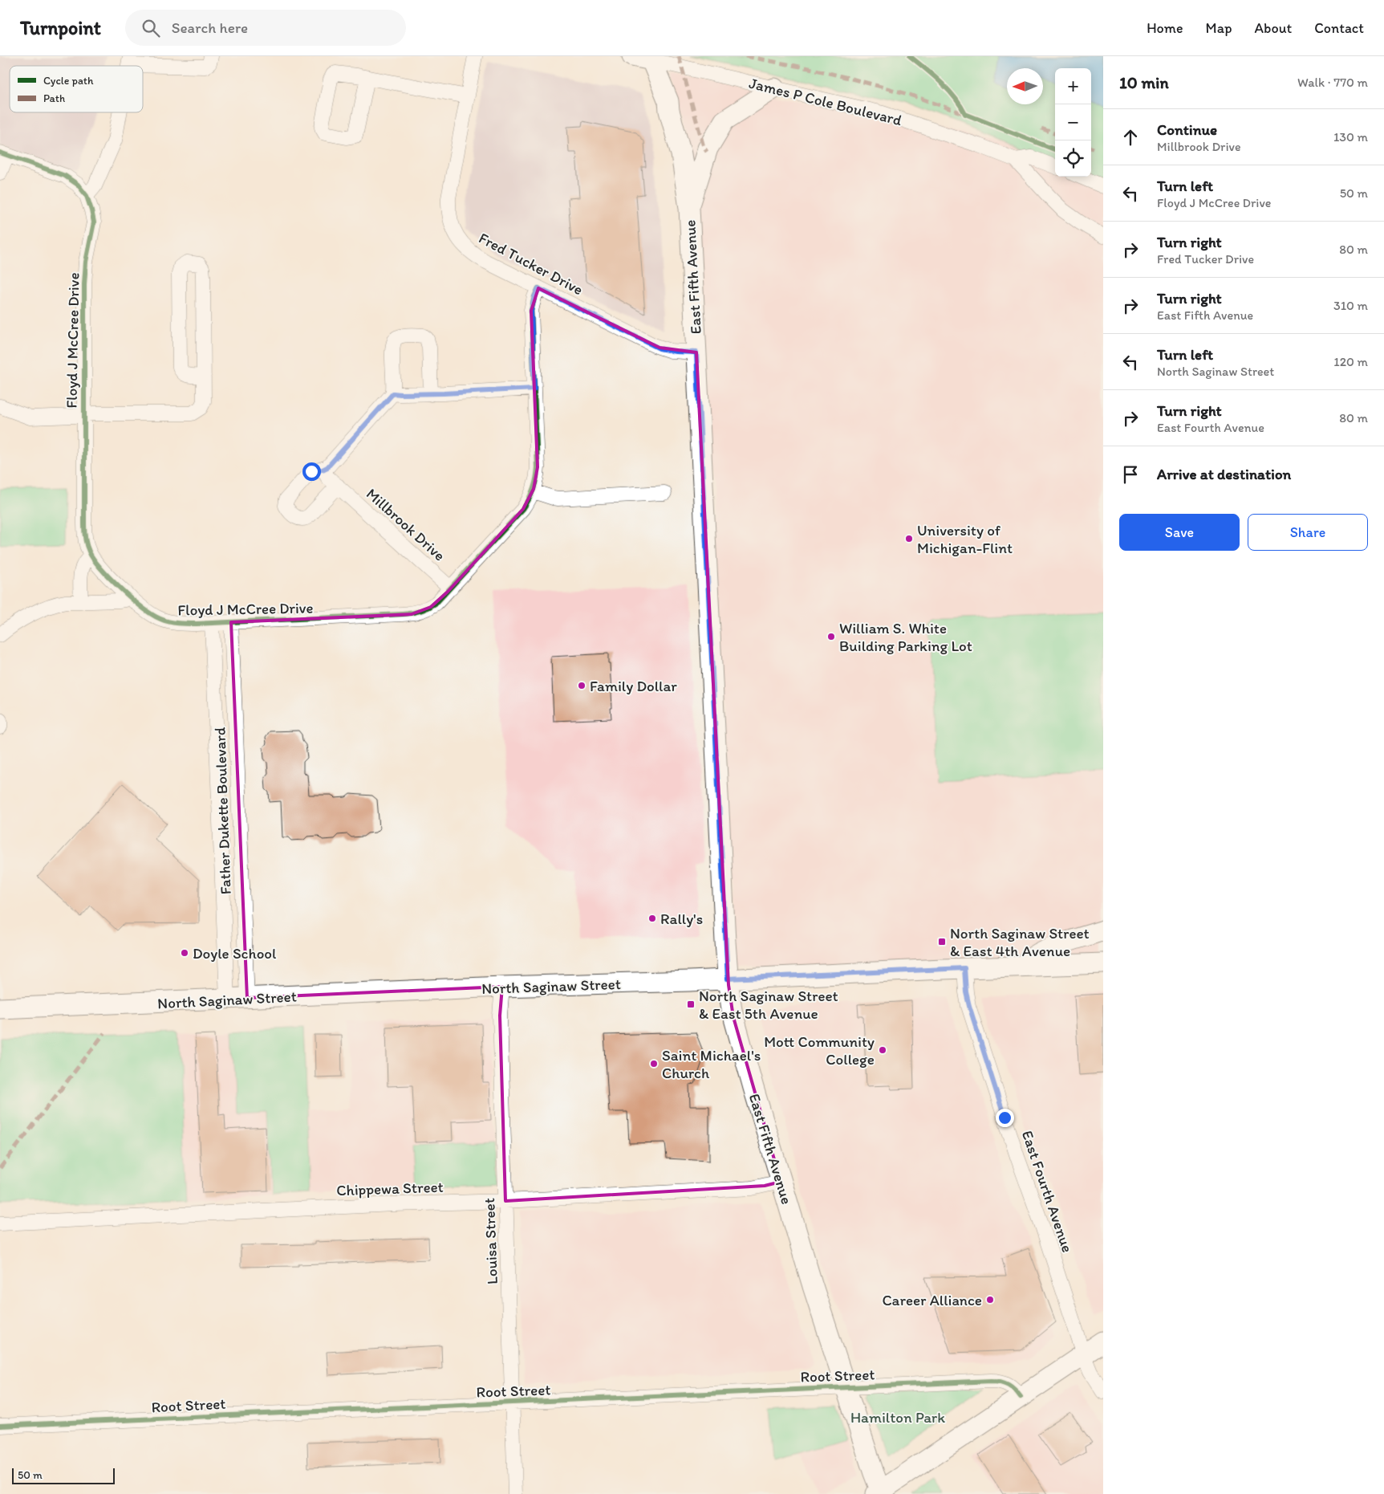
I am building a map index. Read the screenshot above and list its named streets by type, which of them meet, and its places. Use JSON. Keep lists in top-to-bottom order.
{
  "streets": {
    "main road": ["James P Cole Boulevard", "East Fifth Avenue", "North Saginaw Street"],
    "street": [
      "Fred Tucker Drive",
      "Floyd J McCree Drive",
      "Millbrook Drive",
      "Father Dukette Boulevard",
      "Chippewa Street",
      "East Fourth Avenue",
      "Louisa Street",
      "Root Street"
    ]
  },
  "crossings": [
    ["James P Cole Boulevard", "East Fifth Avenue"],
    ["Fred Tucker Drive", "East Fifth Avenue"],
    ["Fred Tucker Drive", "Floyd J McCree Drive"],
    ["East Fifth Avenue", "North Saginaw Street"],
    ["East Fifth Avenue", "Chippewa Street"],
    ["East Fifth Avenue", "Root Street"],
    ["Floyd J McCree Drive", "Millbrook Drive"],
    ["Floyd J McCree Drive", "Father Dukette Boulevard"],
    ["Father Dukette Boulevard", "North Saginaw Street"],
    ["North Saginaw Street", "East Fourth Avenue"],
    ["North Saginaw Street", "Louisa Street"],
    ["Chippewa Street", "Louisa Street"],
    ["Louisa Street", "Root Street"]
  ],
  "parks": ["Hamilton Park"],
  "places": {
    "other": [
      "University of Michigan-Flint",
      "William S. White Building Parking Lot",
      "Family Dollar",
      "Rally's",
      "Doyle School",
      "Mott Community College",
      "Saint Michael's Church",
      "Career Alliance"
    ],
    "transit": ["North Saginaw Street & East 4th Avenue", "North Saginaw Street & East 5th Avenue"]
  },
  "legend": ["Cycle path", "Path"],
  "scale_bar": "50 m",
  "north": "left",
  "page": {
    "header": "Turnpoint",
    "search": "Search here",
    "nav": [
      "Home",
      "Map",
      "About",
      "Contact"
    ],
    "heading": ["10 min", "Walk · 770 m"],
    "map_buttons": ["+", "−"],
    "list": [
      ["Continue", "Millbrook Drive", "130 m"],
      ["Turn left", "Floyd J McCree Drive", "50 m"],
      ["Turn right", "Fred Tucker Drive", "80 m"],
      ["Turn right", "East Fifth Avenue", "310 m"],
      ["Turn left", "North Saginaw Street", "120 m"],
      ["Turn right", "East Fourth Avenue", "80 m"],
      "Arrive at destination"
    ],
    "buttons": ["Save", "Share"],
    "scale": "50 m"
  }
}
